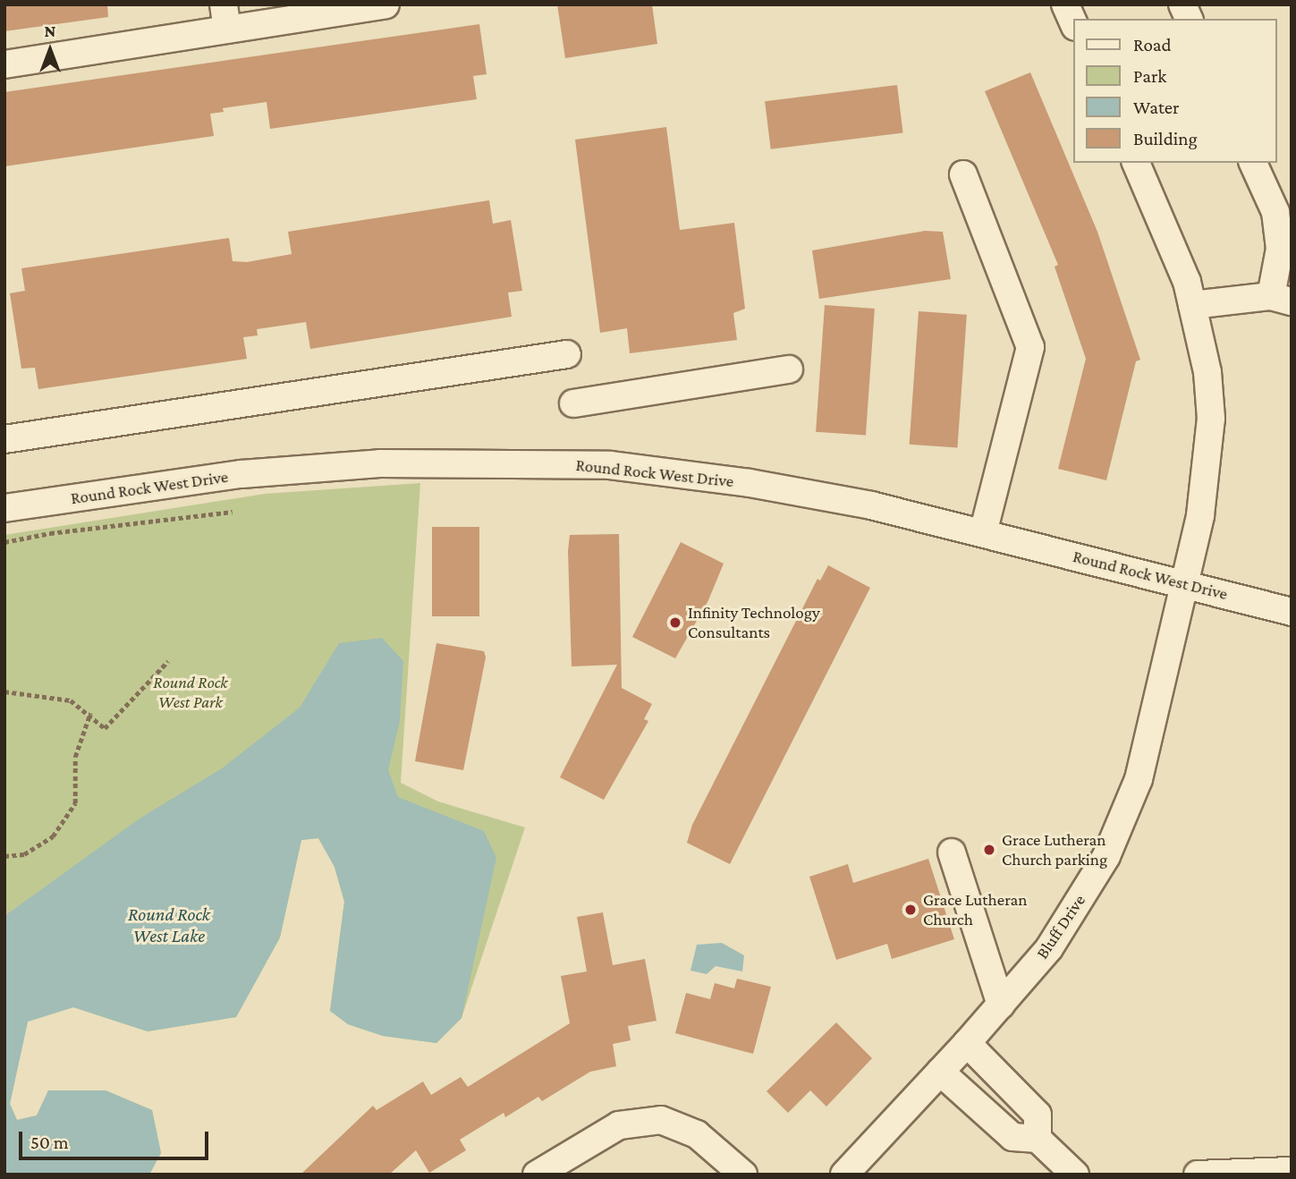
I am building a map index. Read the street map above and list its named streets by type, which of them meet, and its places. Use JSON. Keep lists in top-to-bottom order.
{
  "streets": {
    "street": ["Round Rock West Drive", "Bluff Drive"]
  },
  "crossings": [
    ["Round Rock West Drive", "Bluff Drive"]
  ],
  "water": ["Round Rock West Lake"],
  "parks": ["Round Rock West Park"],
  "places": ["Infinity Technology Consultants", "Grace Lutheran Church parking", "Grace Lutheran Church"],
  "legend": [
    "Road",
    "Park",
    "Water",
    "Building"
  ],
  "scale_bar": "50 m",
  "north": "top"
}
